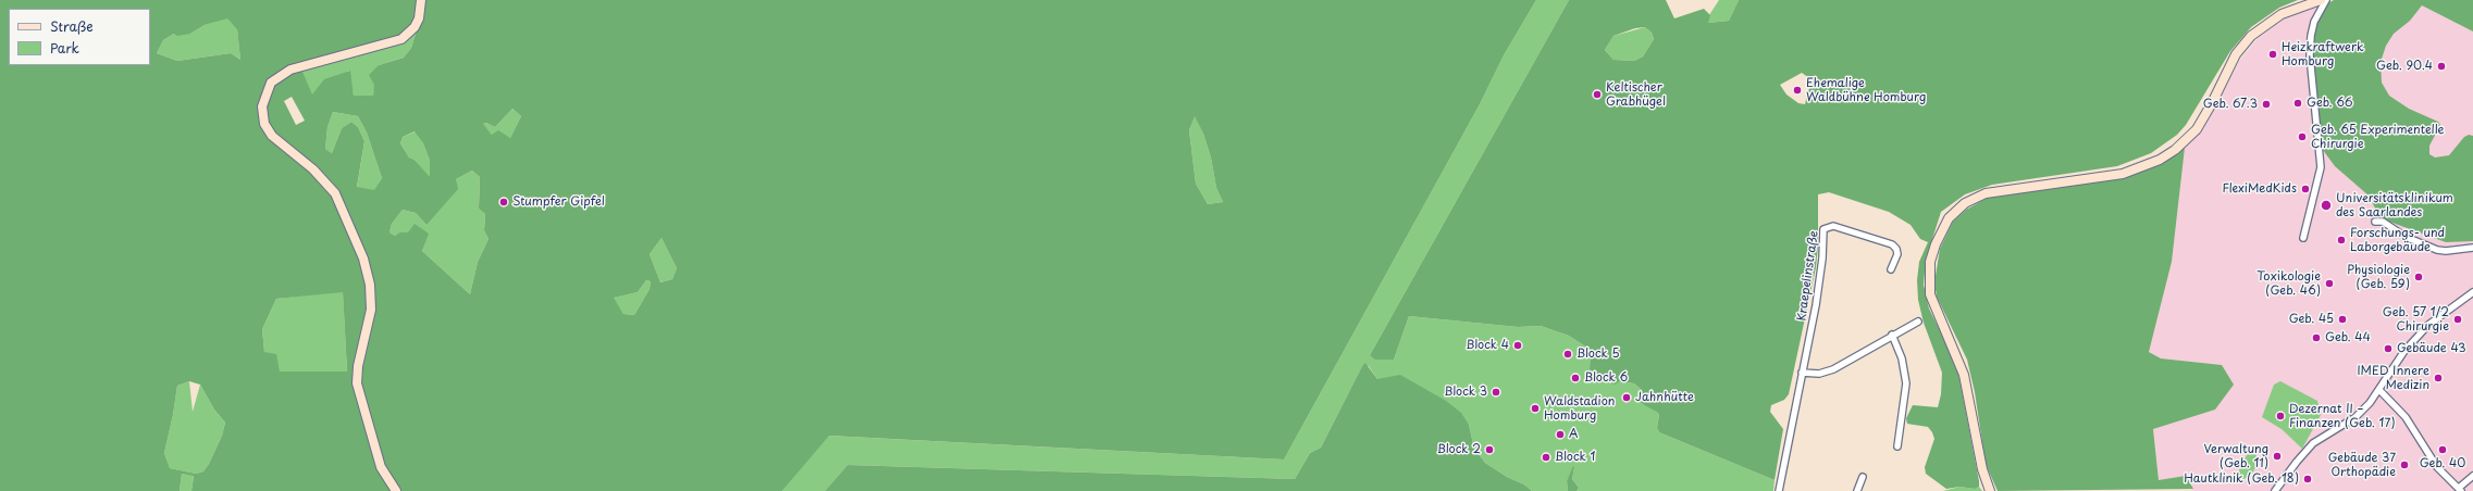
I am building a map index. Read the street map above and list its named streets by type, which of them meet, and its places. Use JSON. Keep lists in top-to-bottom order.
{
  "streets": {
    "street": ["Kraepelinstraße"]
  },
  "places": [
    "Heizkraftwerk Homburg",
    "Geb. 90.4",
    "Ehemalige Waldbühne Homburg",
    "Keltischer Grabhügel",
    "Geb. 66",
    "Geb. 67.3",
    "Geb. 65 Experimentelle Chirurgie",
    "FlexiMedKids",
    "Stumpfer Gipfel",
    "Universitätsklinikum des Saarlandes",
    "Forschungs- und Laborgebäude",
    "Physiologie (Geb. 59)",
    "Toxikologie (Geb. 46)",
    "Geb. 45",
    "Geb. 57 1/2 Chirurgie",
    "Geb. 44",
    "Block 4",
    "Gebäude 43",
    "Block 5",
    "Block 6",
    "IMED Innere Medizin",
    "Block 3",
    "Jahnhütte",
    "Waldstadion Homburg",
    "Dezernat II – Finanzen (Geb. 17)",
    "A",
    "Block 2",
    "Geb. 40",
    "Verwaltung (Geb. 11)",
    "Block 1",
    "Gebäude 37 Orthopädie",
    "Hautklinik (Geb. 18)"
  ],
  "legend": ["Straße", "Park"]
}
